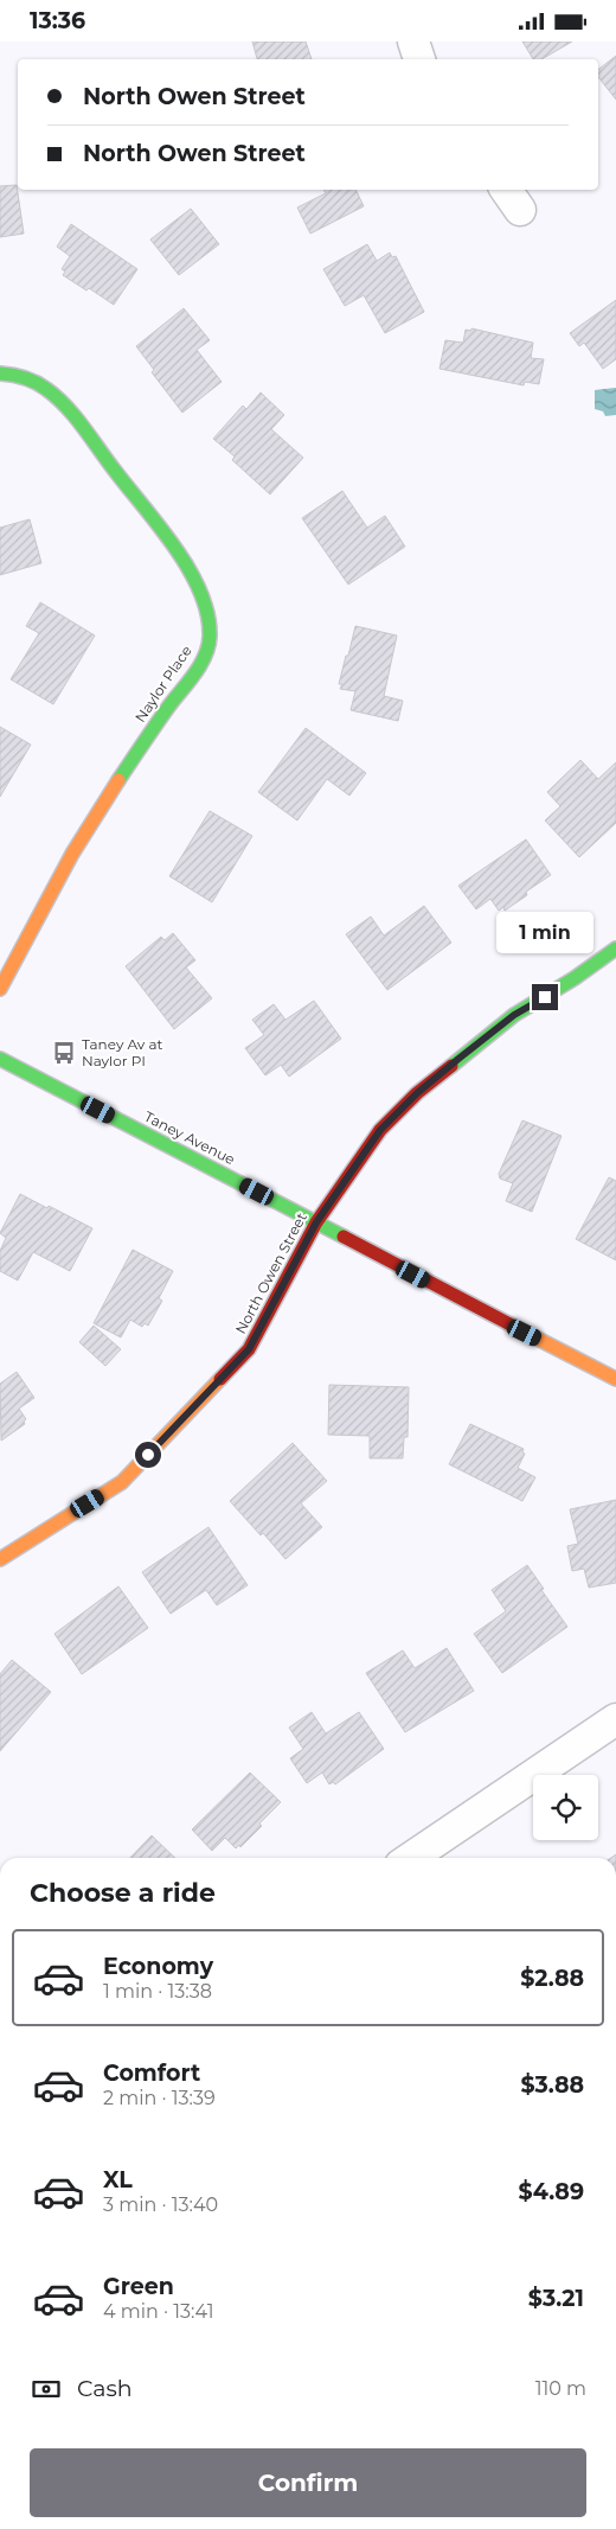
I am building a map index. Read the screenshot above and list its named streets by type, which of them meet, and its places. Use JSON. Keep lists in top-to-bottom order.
{
  "streets": {
    "street": ["Naylor Place", "Taney Avenue", "North Owen Street"]
  },
  "crossings": [
    ["Taney Avenue", "North Owen Street"]
  ],
  "places": {
    "bus stop": ["Taney Av at Naylor Pl"]
  },
  "page": {
    "status": "13:36",
    "banner": ["North Owen Street", "North Owen Street"],
    "bubble": "1 min",
    "heading": "Choose a ride",
    "list": [
      {
        "name": "Economy",
        "note": "1 min · 13:38",
        "value": "$2.88"
      },
      {
        "name": "Comfort",
        "note": "2 min · 13:39",
        "value": "$3.88"
      },
      {
        "name": "XL",
        "note": "3 min · 13:40",
        "value": "$4.89"
      },
      {
        "name": "Green",
        "note": "4 min · 13:41",
        "value": "$3.21"
      }
    ],
    "pay": ["Cash", "110 m"],
    "buttons": "Confirm"
  }
}
